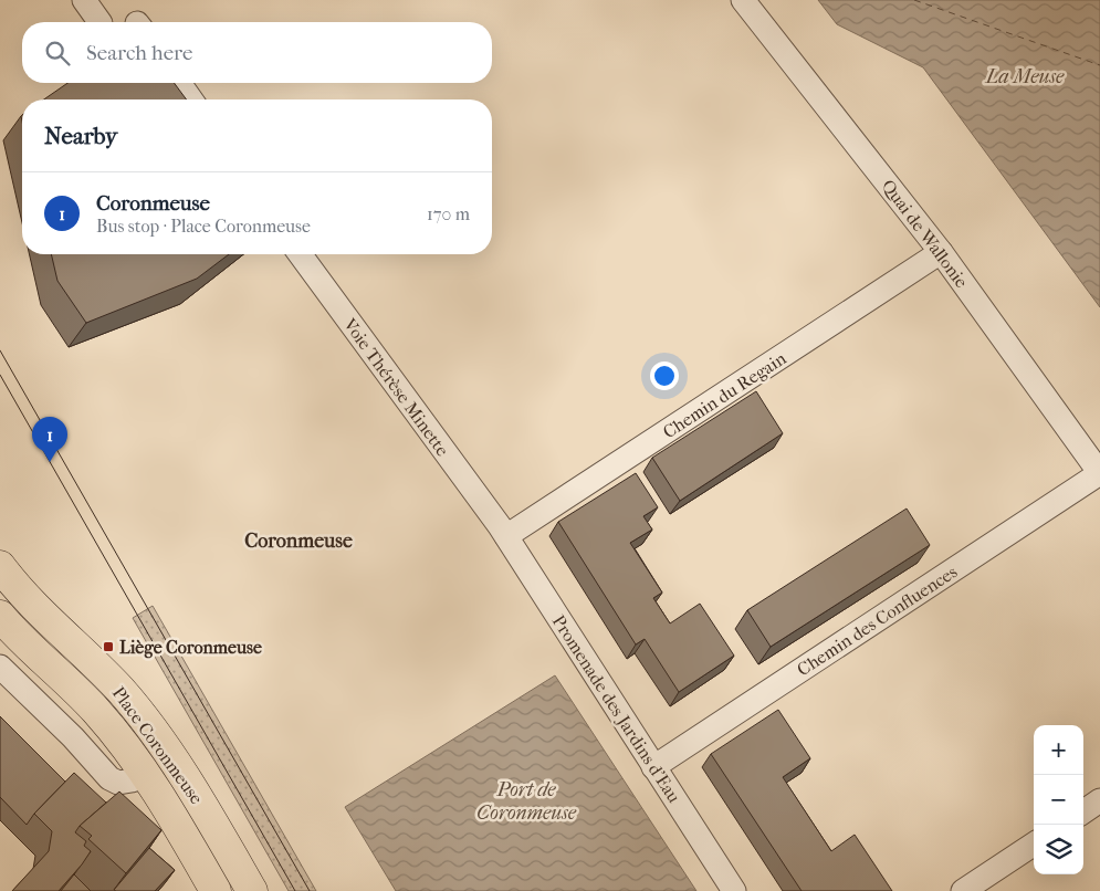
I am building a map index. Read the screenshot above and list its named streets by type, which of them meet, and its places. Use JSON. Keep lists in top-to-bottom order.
{
  "streets": {
    "main road": ["Place Coronmeuse"],
    "street": [
      "Quai de Wallonie",
      "Voie Thérèse Minette",
      "Chemin du Regain",
      "Chemin des Confluences",
      "Promenade des Jardins d'Eau"
    ]
  },
  "crossings": [
    ["Quai de Wallonie", "Chemin du Regain"],
    ["Quai de Wallonie", "Chemin des Confluences"],
    ["Voie Thérèse Minette", "Chemin du Regain"],
    ["Voie Thérèse Minette", "Promenade des Jardins d'Eau"],
    ["Chemin du Regain", "Promenade des Jardins d'Eau"],
    ["Chemin des Confluences", "Promenade des Jardins d'Eau"]
  ],
  "districts": ["Coronmeuse"],
  "water": ["La Meuse", "Port de Coronmeuse"],
  "places": {
    "transit": ["Liège Coronmeuse"]
  },
  "page": {
    "search": "Search here",
    "heading": "Nearby",
    "list": [
      {
        "mark": "1",
        "name": "Coronmeuse",
        "note": "Bus stop · Place Coronmeuse",
        "value": "170 m"
      }
    ],
    "pins": "1",
    "map_buttons": ["+", "−"]
  }
}
